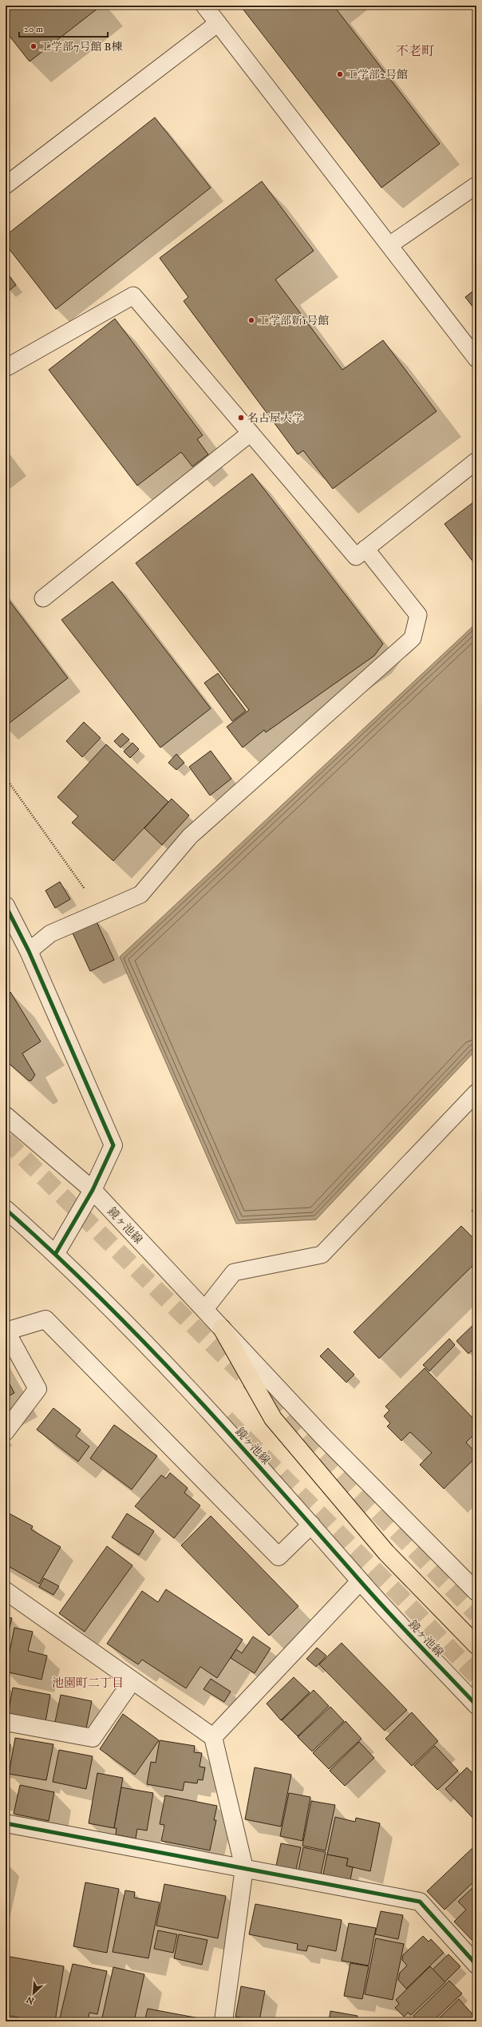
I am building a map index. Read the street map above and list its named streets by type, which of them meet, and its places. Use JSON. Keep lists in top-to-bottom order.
{
  "streets": {
    "street": ["鏡ヶ池線"]
  },
  "districts": ["不老町", "池園町二丁目"],
  "places": [
    "工学部7号館 B棟",
    "工学部2号館",
    "工学部新1号館",
    "名古屋大学"
  ],
  "scale_bar": "20 m",
  "north": "bottom left"
}
